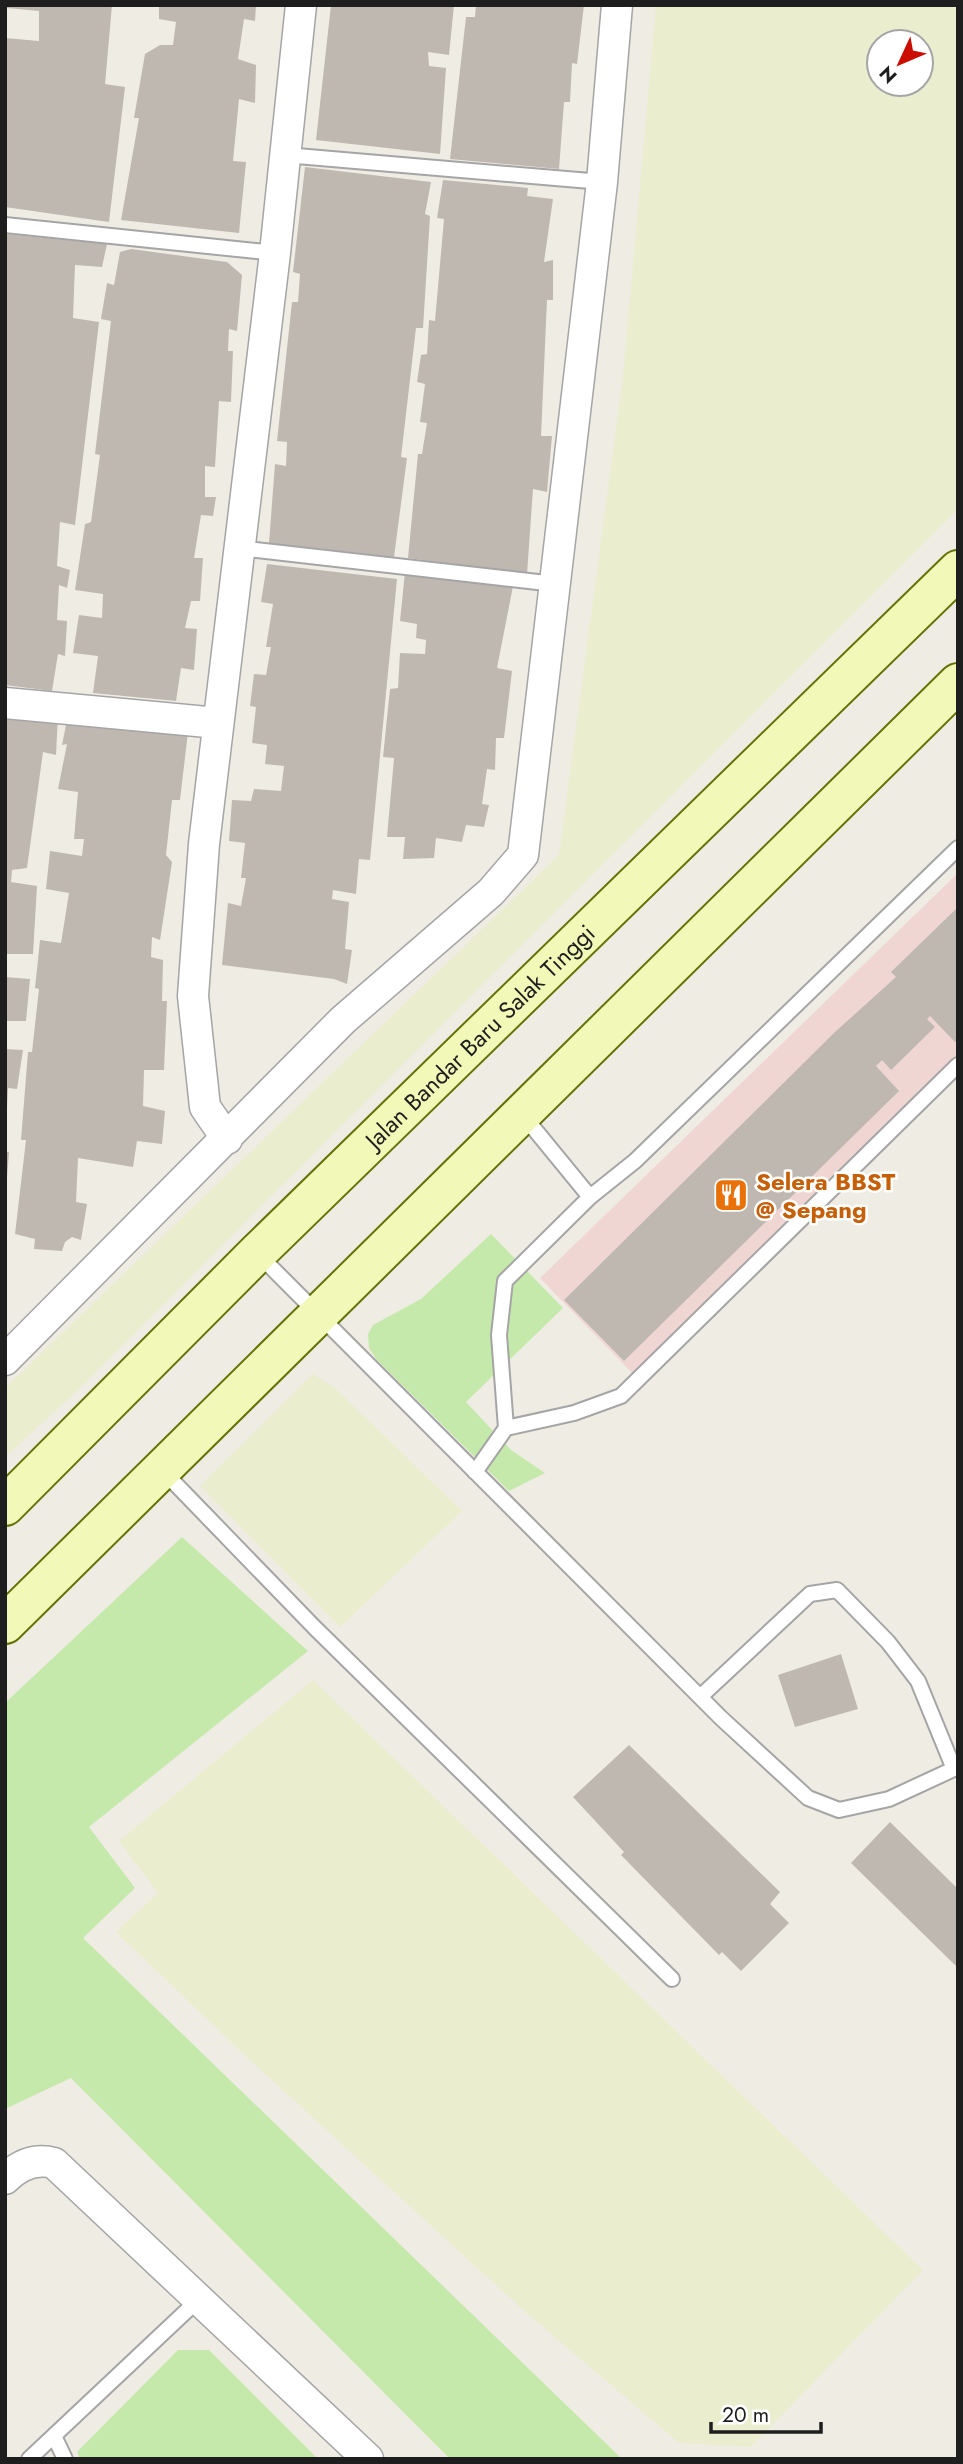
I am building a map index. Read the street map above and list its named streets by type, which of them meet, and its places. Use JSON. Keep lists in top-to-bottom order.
{
  "streets": {
    "main road": ["Jalan Bandar Baru Salak Tinggi"]
  },
  "places": {
    "restaurant": ["Selera BBST @ Sepang"]
  },
  "scale_bar": "20 m",
  "north": "bottom left"
}
